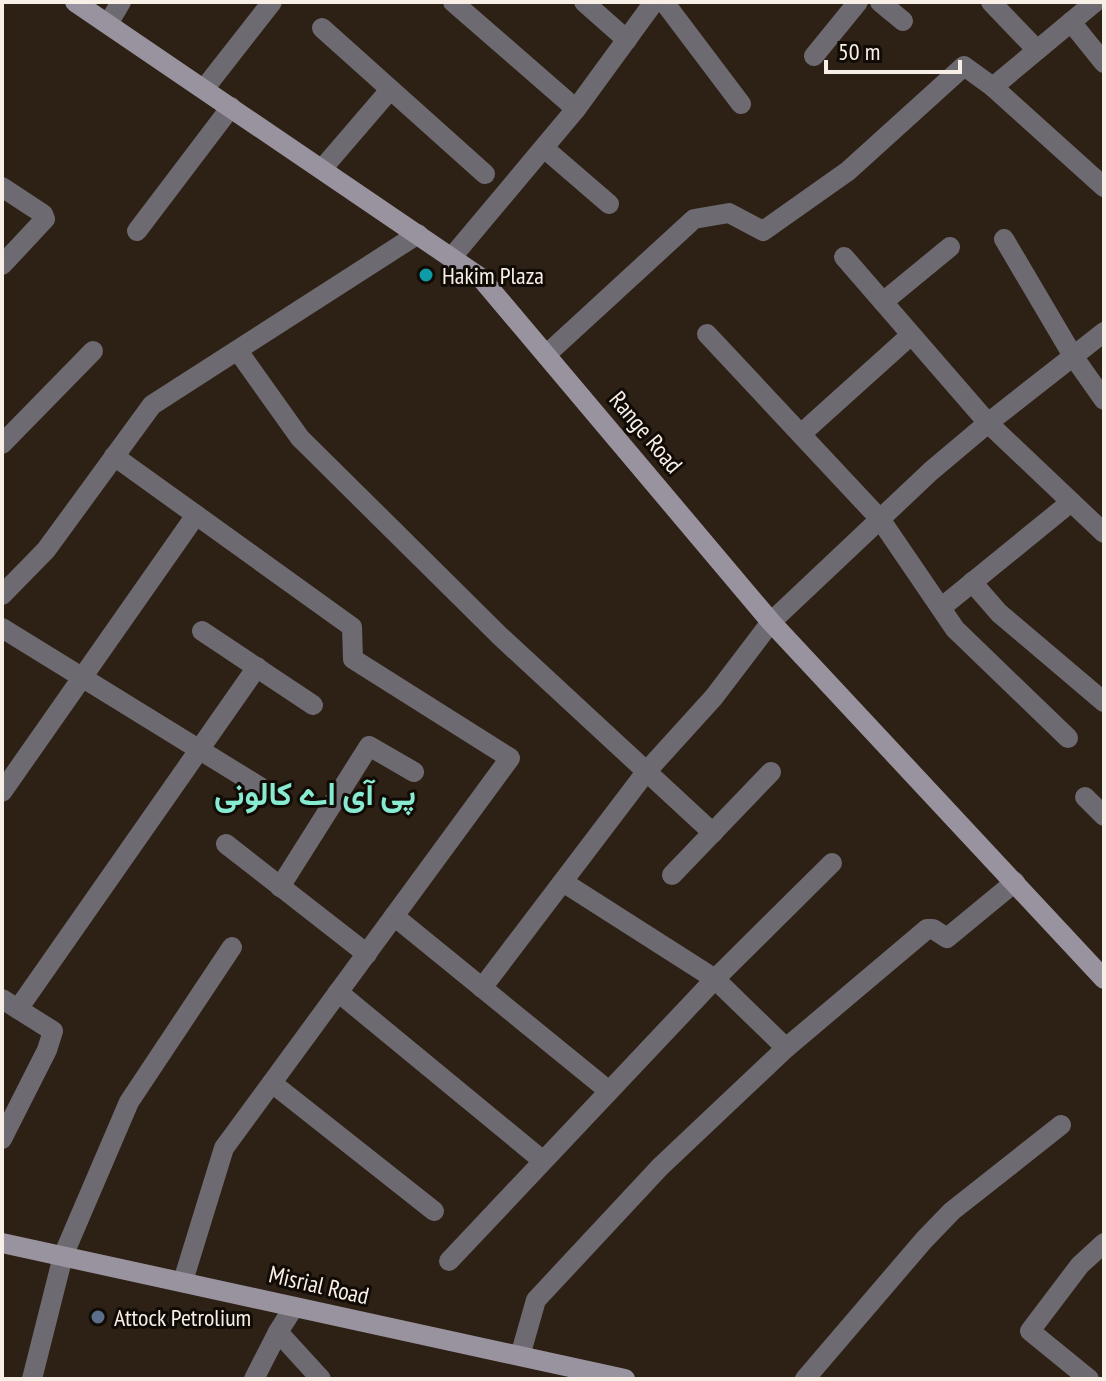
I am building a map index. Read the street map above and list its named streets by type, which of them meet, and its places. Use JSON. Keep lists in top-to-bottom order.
{
  "streets": {
    "main road": ["Range Road", "Misrial Road"]
  },
  "districts": ["پی آی اے کالونی"],
  "places": ["Hakim Plaza", "Attock Petrolium"],
  "scale_bar": "50 m"
}
